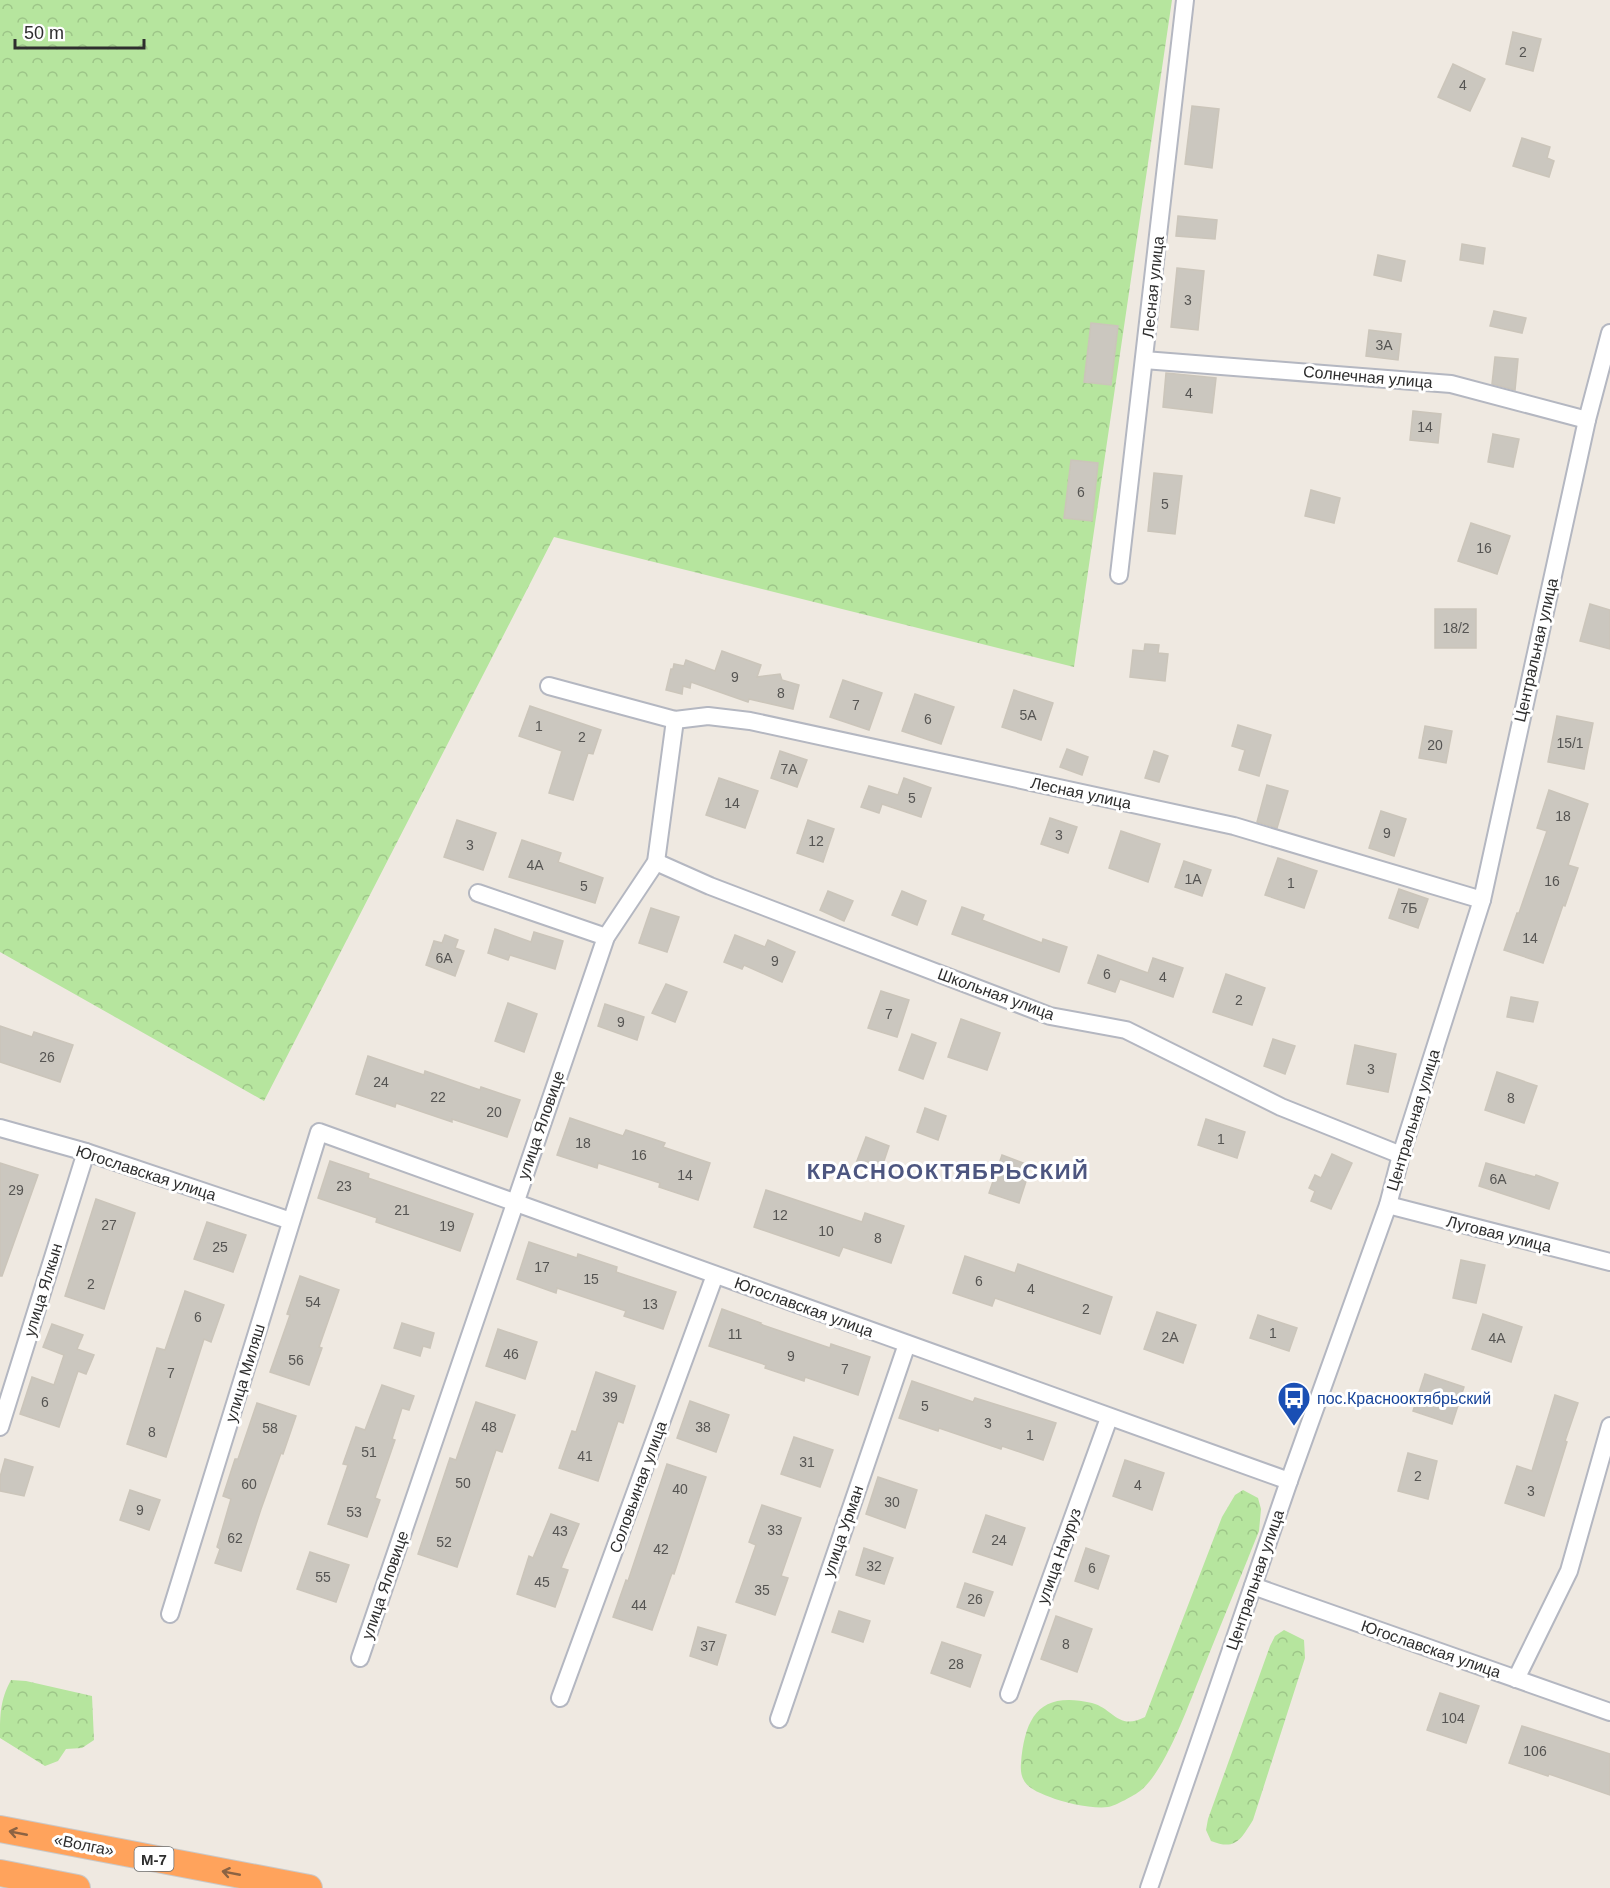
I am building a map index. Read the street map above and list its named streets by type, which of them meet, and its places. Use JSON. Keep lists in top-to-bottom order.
{
  "streets": {
    "highway": ["«Волга»", "М-7"],
    "street": [
      "Лесная улица",
      "Солнечная улица",
      "Центральная улица",
      "Школьная улица",
      "улица Яловице",
      "Югославская улица",
      "Луговая улица",
      "улица Ялкын",
      "улица Миляш",
      "Соловьиная улица",
      "улица Урман",
      "улица Науруз"
    ]
  },
  "crossings": [
    ["Лесная улица", "Солнечная улица"],
    ["Лесная улица", "Центральная улица"],
    ["Лесная улица", "улица Яловице"],
    ["Солнечная улица", "Центральная улица"],
    ["Центральная улица", "Школьная улица"],
    ["Центральная улица", "Югославская улица"],
    ["Центральная улица", "Луговая улица"],
    ["Школьная улица", "улица Яловице"],
    ["улица Яловице", "Югославская улица"],
    ["Югославская улица", "улица Ялкын"],
    ["Югославская улица", "улица Миляш"],
    ["Югославская улица", "Соловьиная улица"],
    ["Югославская улица", "улица Урман"],
    ["Югославская улица", "улица Науруз"]
  ],
  "one_way": ["«Волга»"],
  "districts": ["КРАСНООКТЯБРЬСКИЙ"],
  "places": {
    "bus stop": ["пос.Краснооктябрьский"]
  },
  "house_numbers": [
    "2",
    "4",
    "3",
    "3А",
    "4",
    "14",
    "6",
    "5",
    "16",
    "18/2",
    "9",
    "8",
    "7",
    "5А",
    "6",
    "1",
    "2",
    "15/1",
    "20",
    "7А",
    "5",
    "14",
    "18",
    "9",
    "3",
    "12",
    "3",
    "4А",
    "1А",
    "16",
    "1",
    "5",
    "7Б",
    "14",
    "6А",
    "9",
    "6",
    "4",
    "2",
    "7",
    "9",
    "26",
    "3",
    "24",
    "22",
    "8",
    "20",
    "1",
    "18",
    "16",
    "14",
    "6А",
    "23",
    "29",
    "21",
    "12",
    "27",
    "19",
    "10",
    "8",
    "25",
    "17",
    "15",
    "6",
    "2",
    "4",
    "54",
    "13",
    "2",
    "6",
    "1",
    "11",
    "2А",
    "4А",
    "46",
    "9",
    "56",
    "7",
    "7",
    "39",
    "6",
    "5",
    "3",
    "48",
    "38",
    "58",
    "8",
    "1",
    "51",
    "41",
    "31",
    "2",
    "50",
    "60",
    "4",
    "40",
    "3",
    "30",
    "9",
    "53",
    "33",
    "43",
    "62",
    "24",
    "52",
    "42",
    "32",
    "6",
    "55",
    "45",
    "35",
    "26",
    "44",
    "8",
    "37",
    "28",
    "104",
    "106"
  ],
  "scale_bar": "50 m"
}
